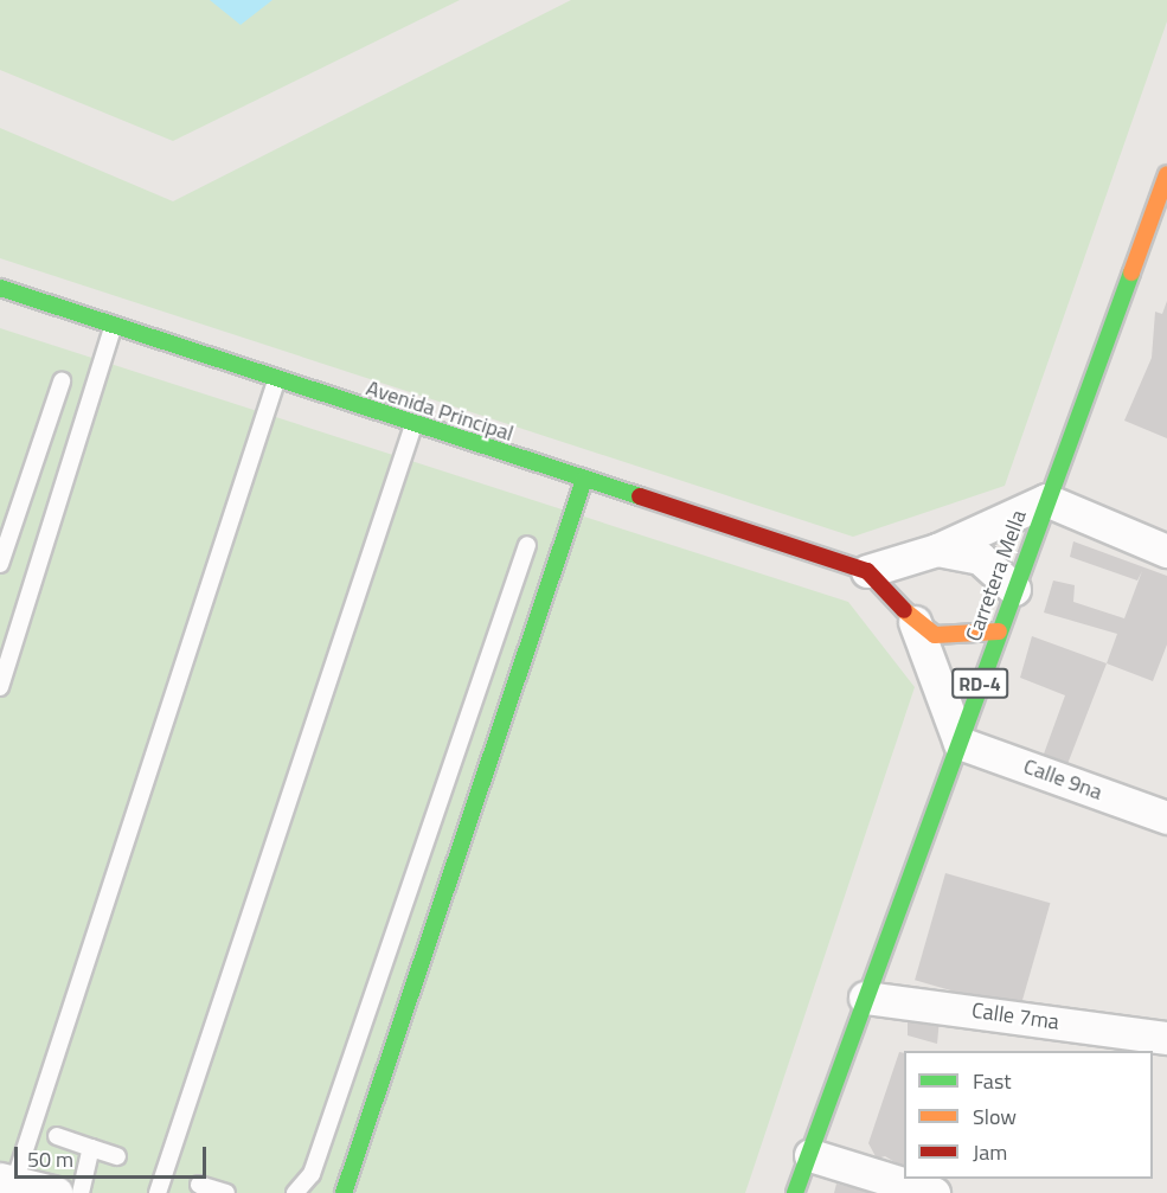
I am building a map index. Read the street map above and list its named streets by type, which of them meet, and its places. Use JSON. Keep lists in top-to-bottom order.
{
  "streets": {
    "street": [
      "Avenida Principal",
      "Carretera Mella",
      "RD-4",
      "Calle 9na",
      "Calle 7ma"
    ]
  },
  "crossings": [
    ["Carretera Mella", "Calle 9na"],
    ["Carretera Mella", "Calle 7ma"]
  ],
  "legend": ["Fast", "Slow", "Jam"],
  "scale_bar": "50 m"
}
